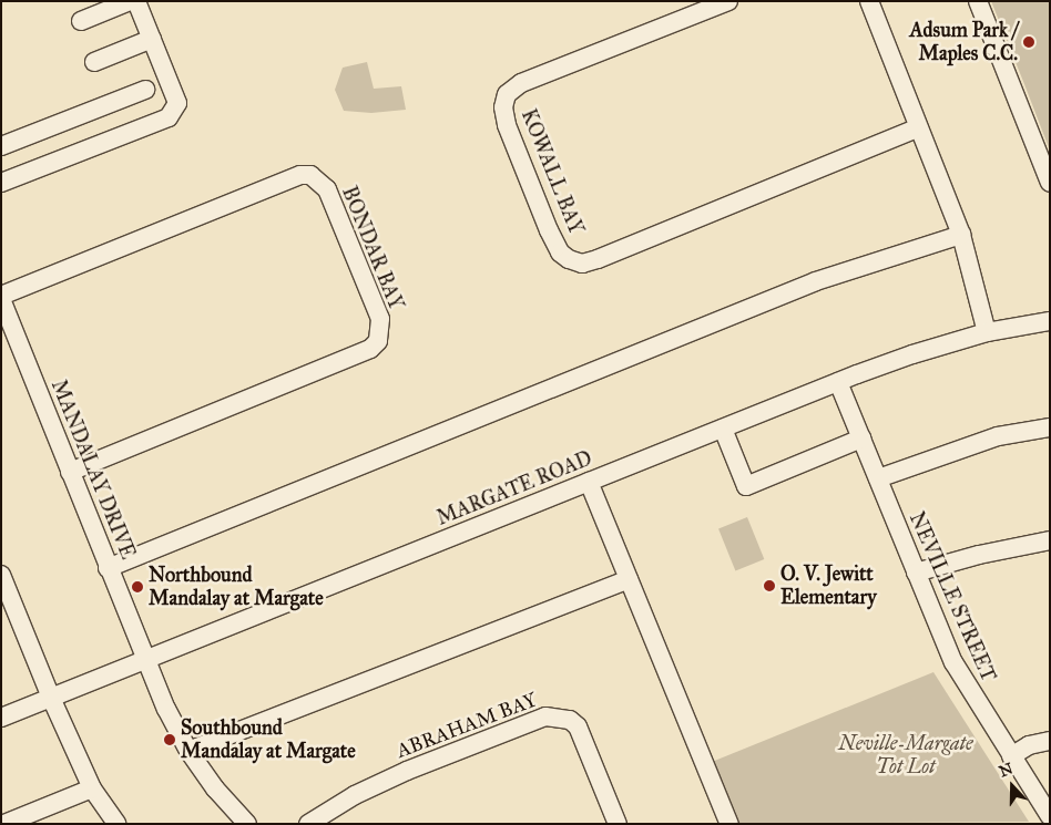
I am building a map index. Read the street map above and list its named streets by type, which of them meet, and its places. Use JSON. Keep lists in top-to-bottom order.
{
  "streets": {
    "street": [
      "KOWALL BAY",
      "BONDAR BAY",
      "MANDALAY DRIVE",
      "MARGATE ROAD",
      "NEVILLE STREET",
      "ABRAHAM BAY"
    ]
  },
  "crossings": [
    ["BONDAR BAY", "MANDALAY DRIVE"],
    ["MANDALAY DRIVE", "MARGATE ROAD"],
    ["MARGATE ROAD", "NEVILLE STREET"]
  ],
  "parks": ["Neville-Margate Tot Lot"],
  "places": [
    "Adsum Park / Maples C.C.",
    "O. V. Jewitt Elementary",
    "Northbound Mandalay at Margate",
    "Southbound Mandalay at Margate"
  ],
  "north": "top"
}
